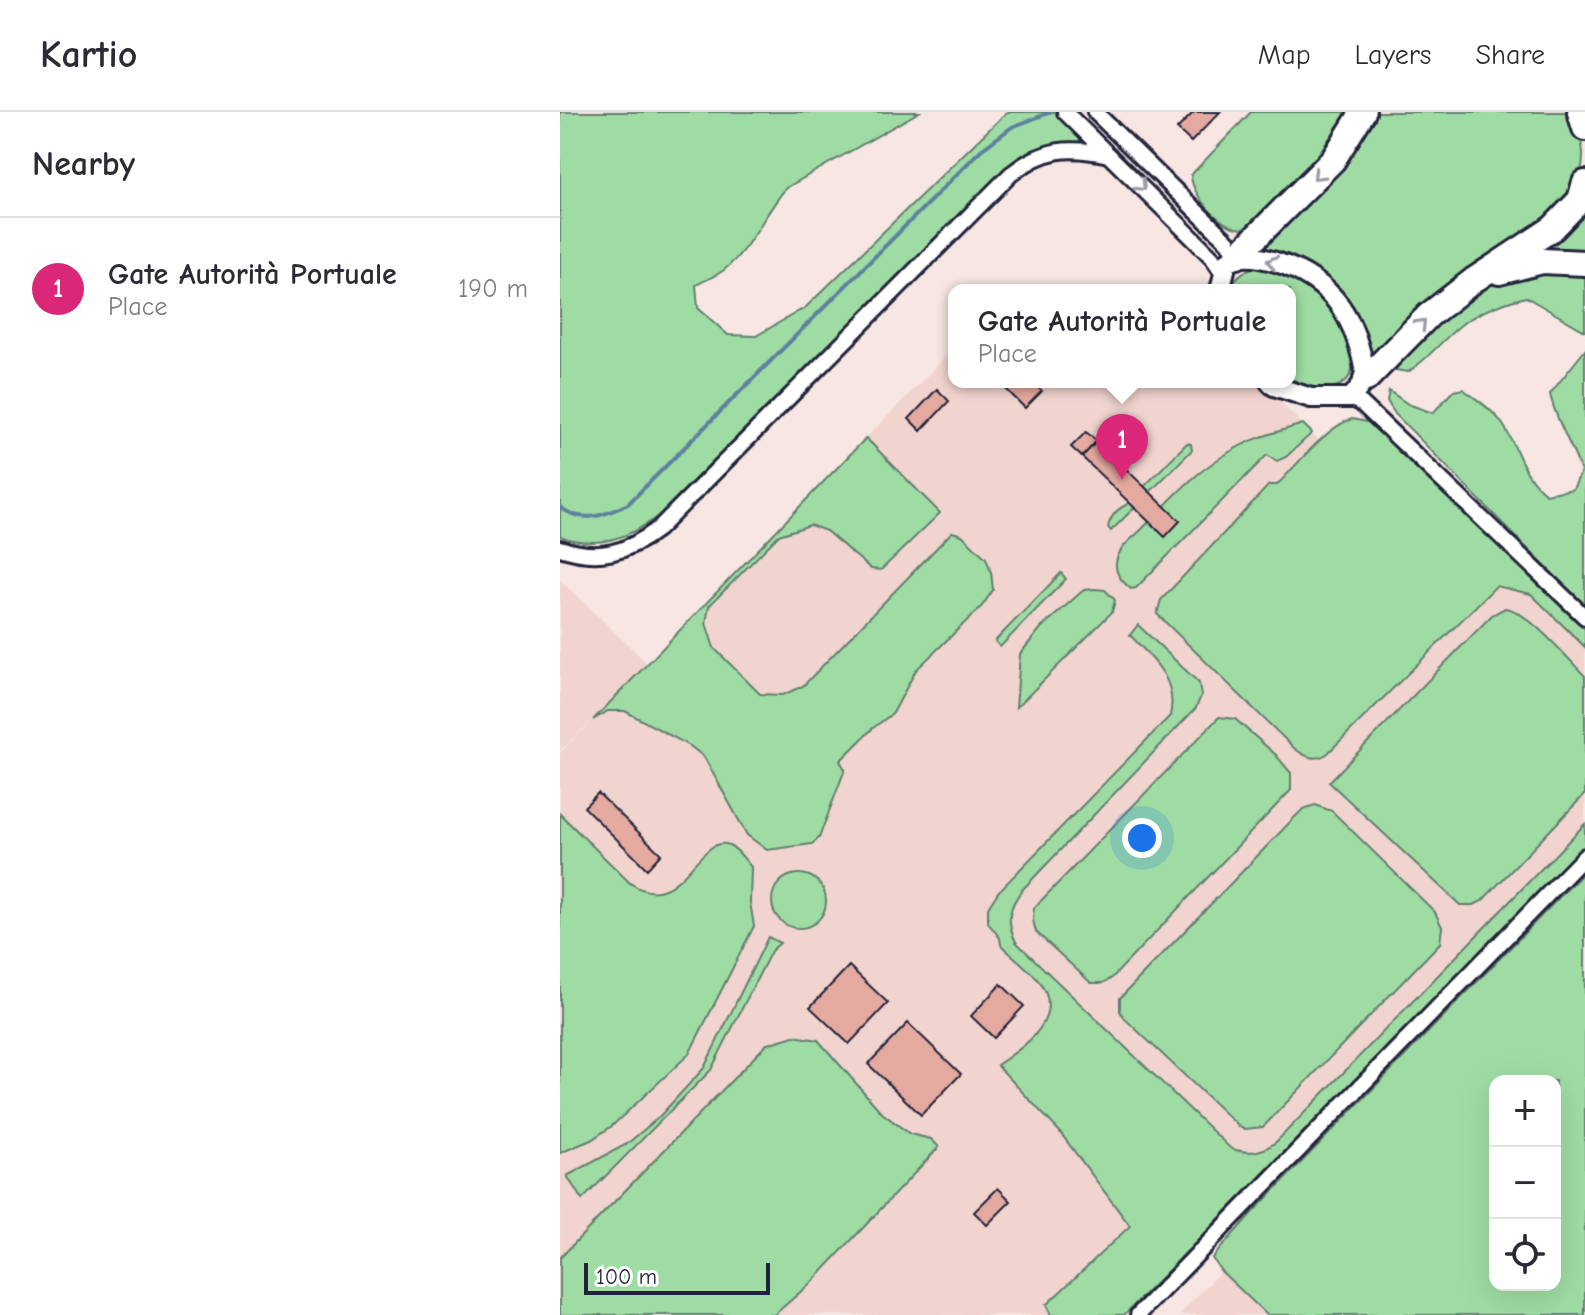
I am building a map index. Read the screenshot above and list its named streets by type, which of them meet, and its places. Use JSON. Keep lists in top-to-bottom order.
{
  "scale_bar": "100 m",
  "page": {
    "header": "Kartio",
    "nav": ["Map", "Layers", "Share"],
    "heading": "Nearby",
    "list": [
      {
        "mark": "1",
        "name": "Gate Autorità Portuale",
        "note": "Place",
        "value": "190 m"
      }
    ],
    "popup": ["Gate Autorità Portuale", "Place"],
    "pins": "1",
    "map_buttons": ["+", "−"],
    "scale": "100 m"
  }
}
